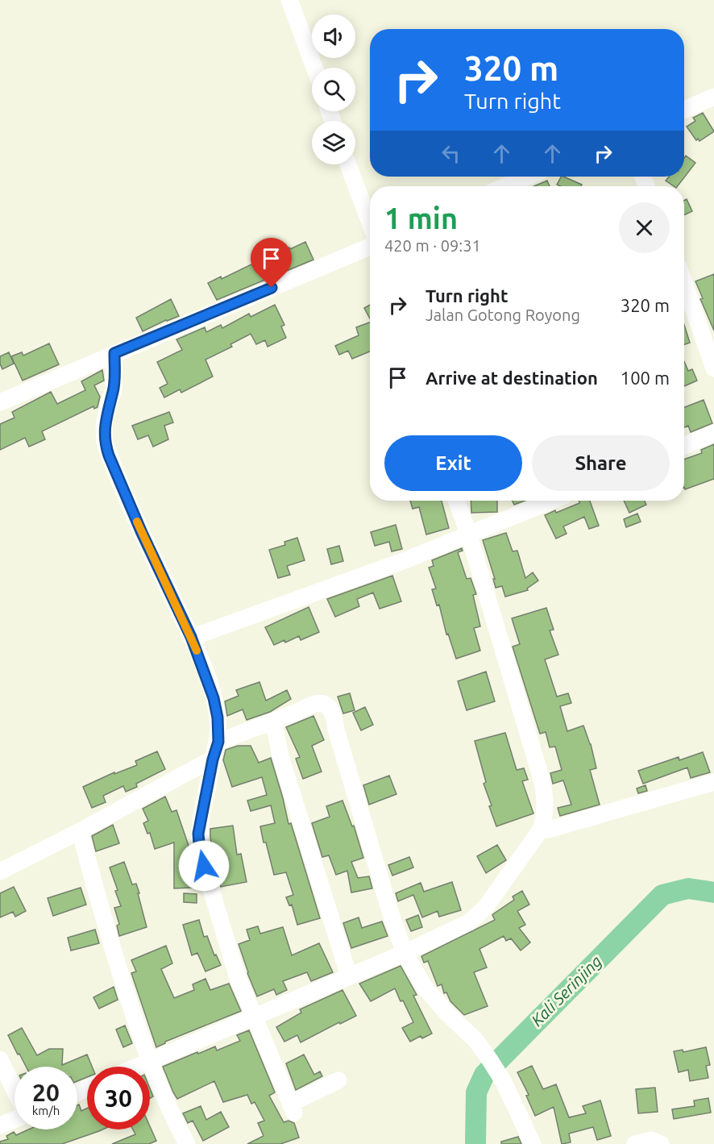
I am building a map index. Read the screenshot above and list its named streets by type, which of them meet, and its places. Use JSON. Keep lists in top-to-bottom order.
{
  "water": ["Kali Serinjing"],
  "page": {
    "turn": ["320 m", "Turn right"],
    "heading": ["1 min", "420 m · 09:31"],
    "list": [
      {
        "name": "Turn right",
        "note": "Jalan Gotong Royong",
        "value": "320 m"
      },
      {
        "name": "Arrive at destination",
        "value": "100 m"
      }
    ],
    "buttons": ["Exit", "Share"],
    "speed": "20 km/h",
    "limit": "30"
  }
}
